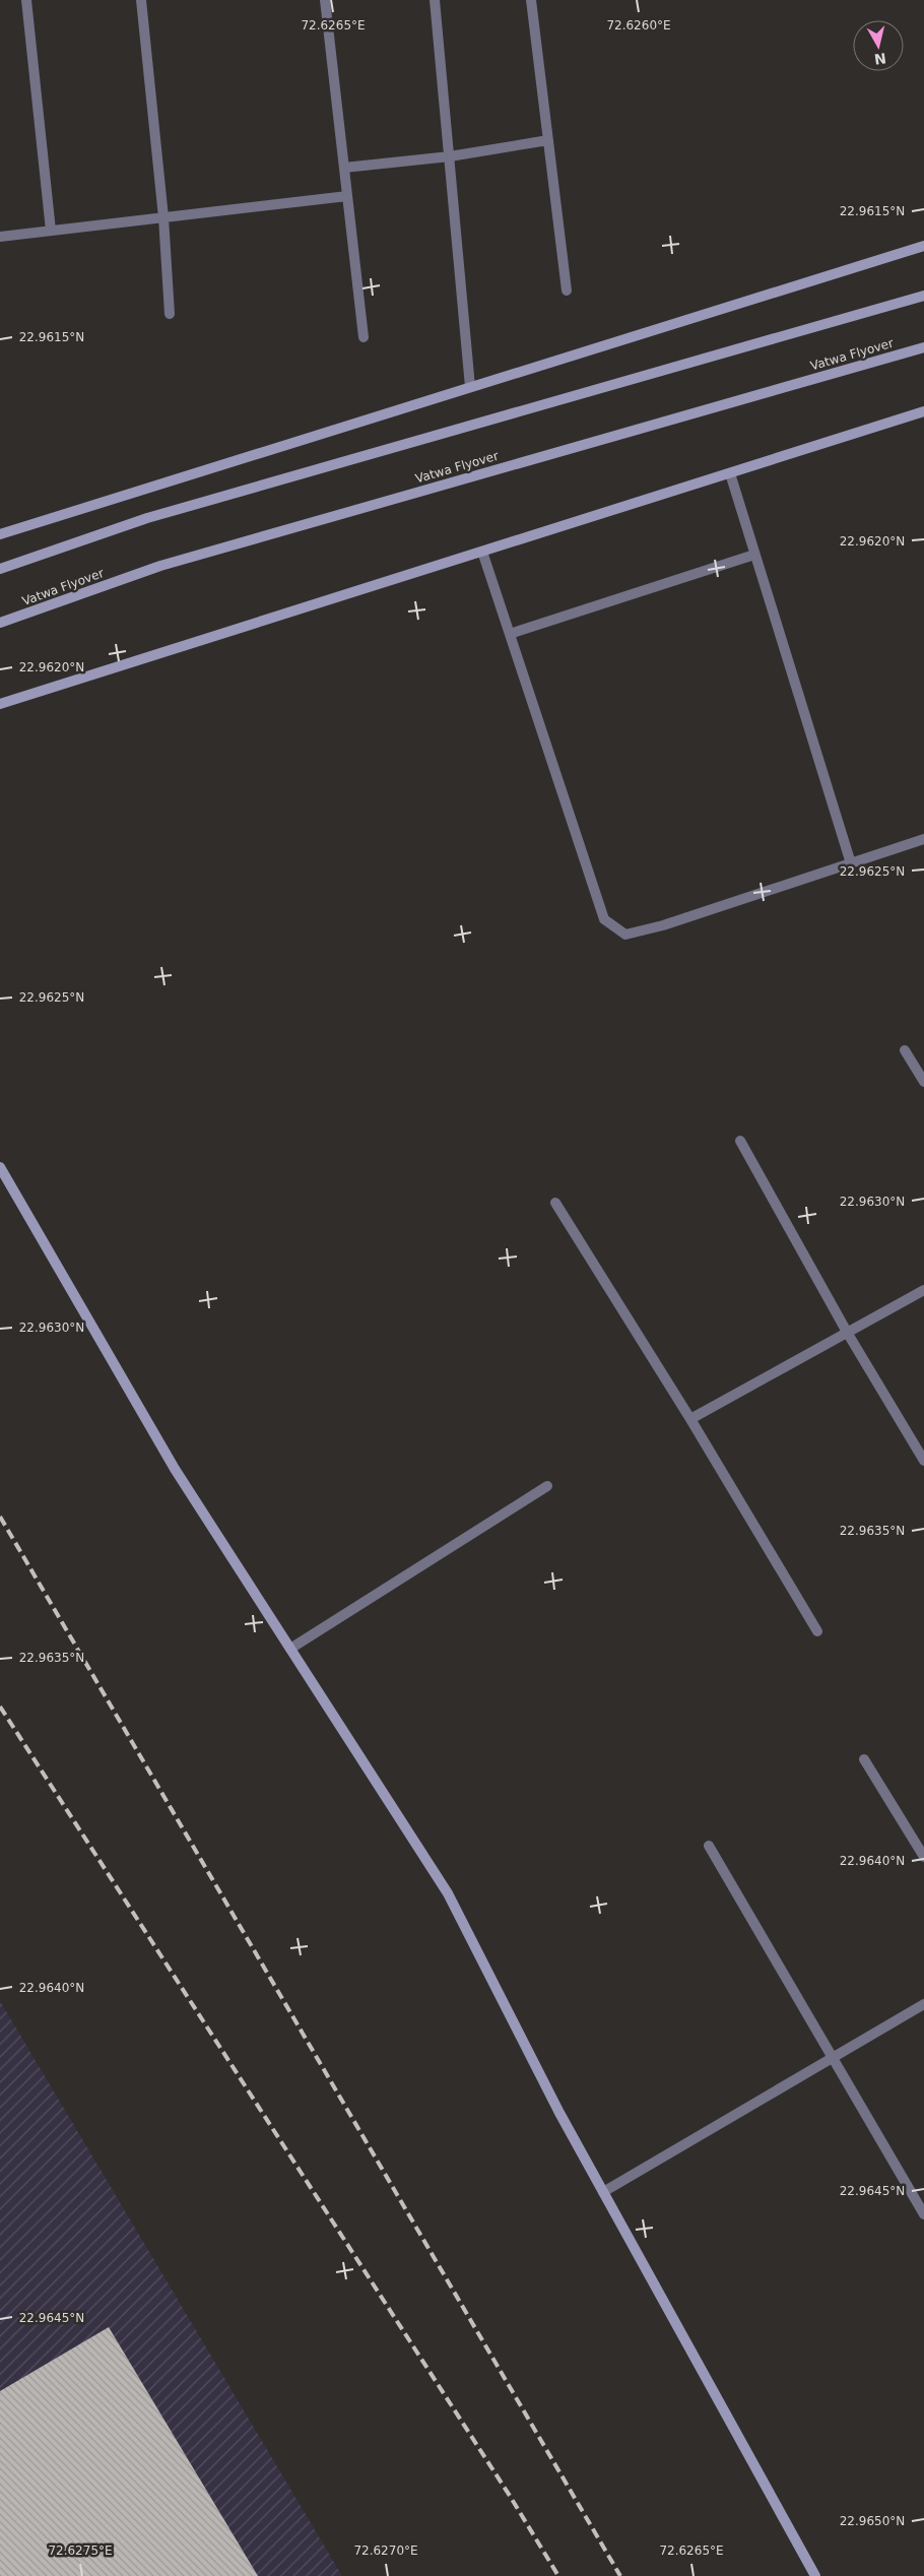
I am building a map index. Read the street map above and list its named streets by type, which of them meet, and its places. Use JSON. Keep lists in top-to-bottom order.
{
  "streets": {
    "street": ["Vatwa Flyover"]
  },
  "north": "bottom",
  "coordinates": [
    "72.6265°E",
    "72.6260°E",
    "22.9615°N",
    "22.9620°N",
    "22.9625°N",
    "22.9630°N",
    "22.9635°N",
    "22.9640°N",
    "22.9645°N",
    "22.9650°N",
    "72.6275°E",
    "72.6270°E"
  ]
}
